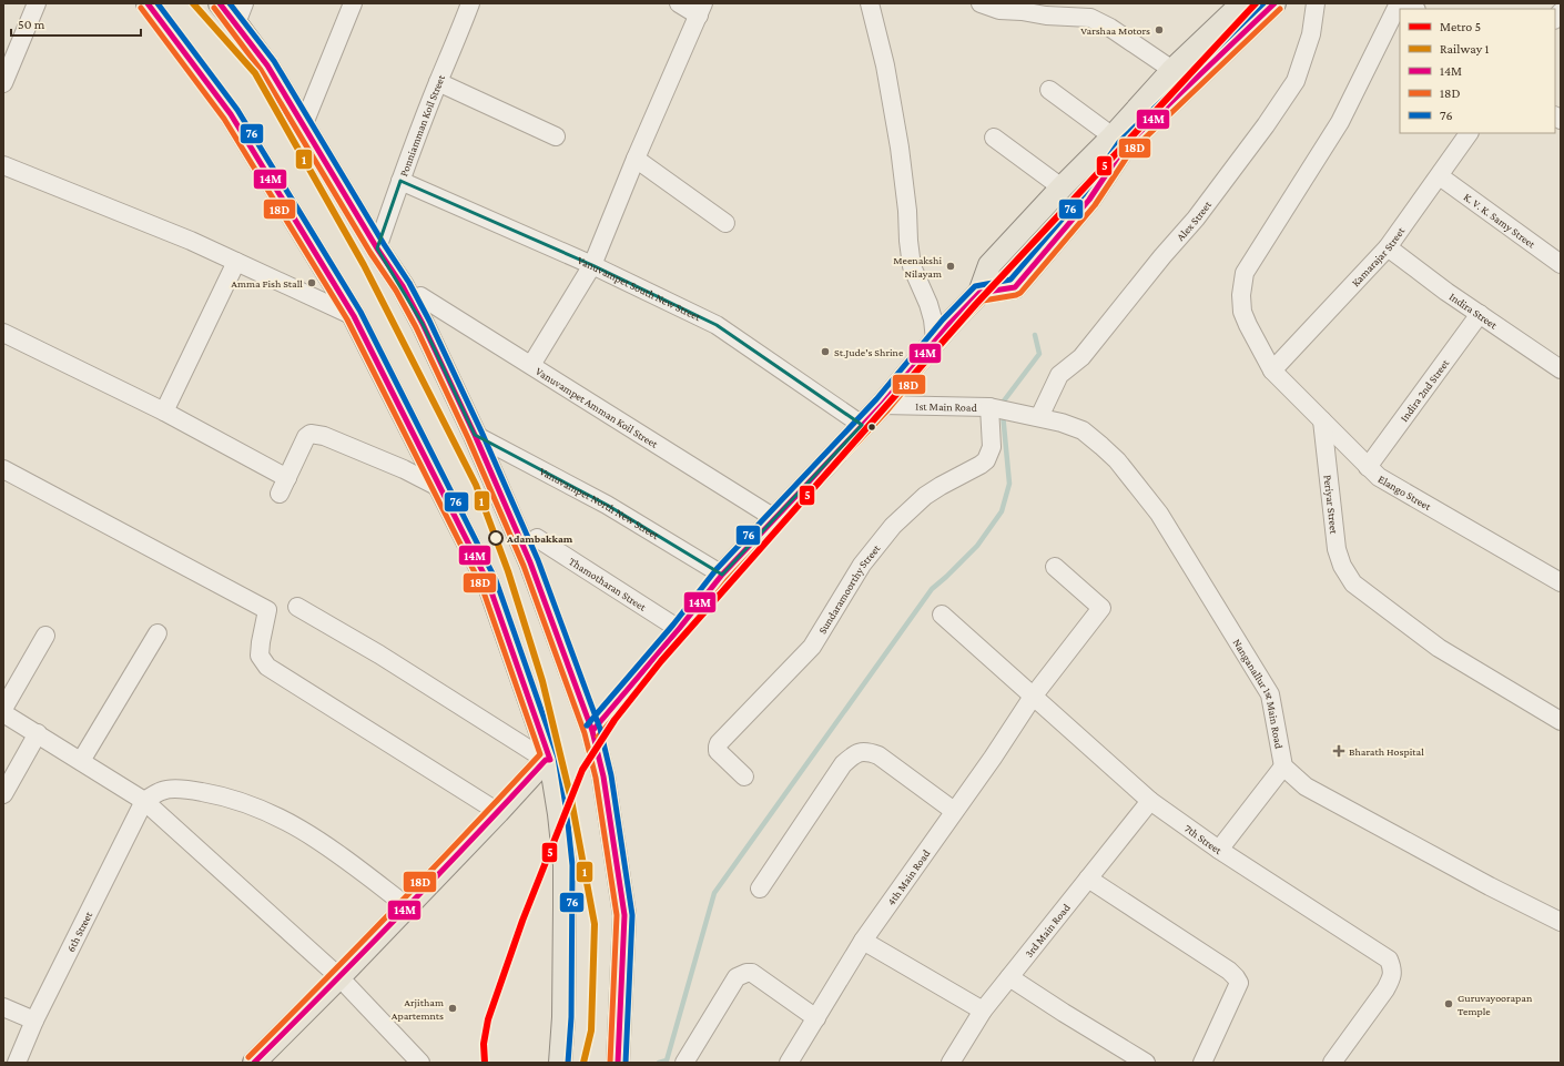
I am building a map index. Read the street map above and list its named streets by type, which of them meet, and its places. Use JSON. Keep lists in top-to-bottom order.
{
  "streets": {
    "street": [
      "Ponniamman Koil Street",
      "Alex Street",
      "K. V. K. Samy Street",
      "Kamarajar Street",
      "Vanuvampet South New Street",
      "Indira Street",
      "Indira 2nd Street",
      "Vanuvampet Amman Koil Street",
      "1st Main Road",
      "Elango Street",
      "Vanuvampet North New Street",
      "Periyar Street",
      "Thamotharan Street",
      "Sundaramoorthy Street",
      "Nanganallur 1st Main Road",
      "7th Street",
      "4th Main Road",
      "3rd Main Road",
      "6th Street"
    ]
  },
  "crossings": [
    ["Ponniamman Koil Street", "Vanuvampet South New Street"],
    ["Alex Street", "Nanganallur 1st Main Road"],
    ["K. V. K. Samy Street", "Kamarajar Street"],
    ["Kamarajar Street", "Indira Street"],
    ["Kamarajar Street", "Elango Street"],
    ["Indira Street", "Indira 2nd Street"],
    ["Indira 2nd Street", "Elango Street"],
    ["1st Main Road", "Sundaramoorthy Street"],
    ["1st Main Road", "Nanganallur 1st Main Road"],
    ["Elango Street", "Periyar Street"],
    ["Sundaramoorthy Street", "Nanganallur 1st Main Road"],
    ["7th Street", "4th Main Road"],
    ["7th Street", "3rd Main Road"]
  ],
  "places": {
    "other": [
      "Varshaa Motors",
      "Meenakshi Nilayam",
      "Amma Fish Stall",
      "St.Jude's Shrine",
      "Adambakkam",
      "Guruvayoorapan Temple",
      "Arjitham Apartemnts"
    ],
    "health": ["Bharath Hospital"]
  },
  "lines": [
    "metro line 5",
    "rail line 1",
    "transit line 14M",
    "transit line 76",
    "transit line 18D"
  ],
  "legend": [
    "Metro 5",
    "Railway 1",
    "14M",
    "18D",
    "76"
  ],
  "scale_bar": "50 m"
}
